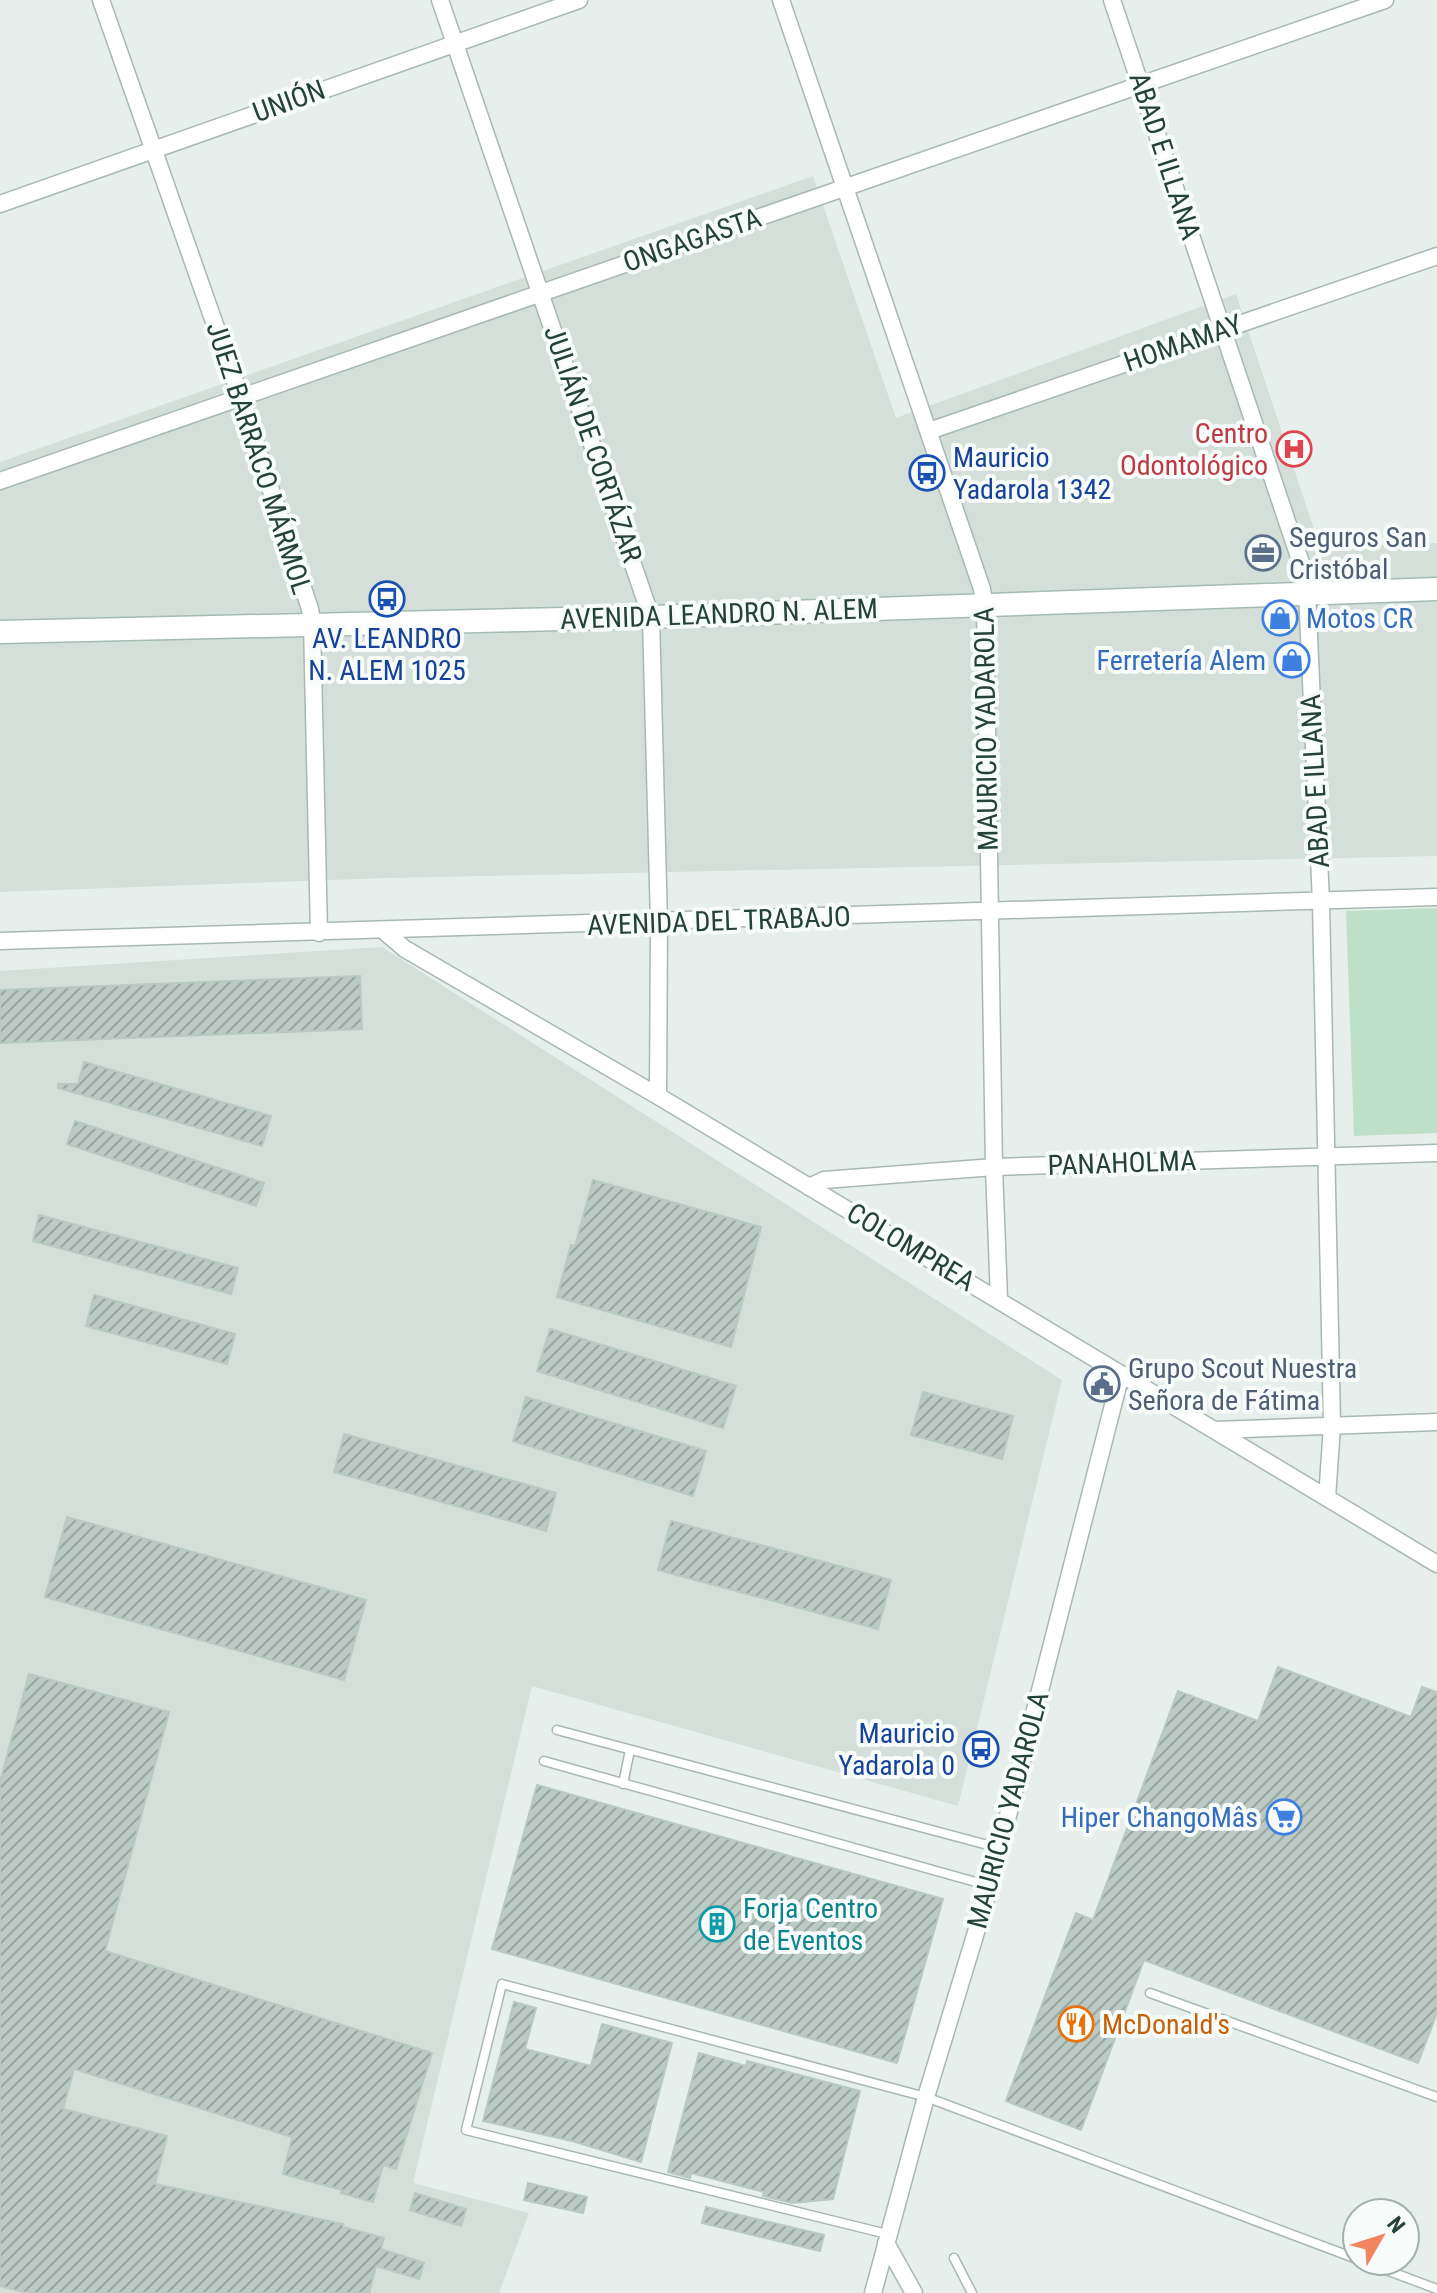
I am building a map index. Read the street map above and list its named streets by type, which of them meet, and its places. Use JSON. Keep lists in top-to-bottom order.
{
  "streets": {
    "main road": ["AVENIDA LEANDRO N. ALEM"],
    "street": [
      "UNIÓN",
      "ABAD E ILLANA",
      "ONGAGASTA",
      "HOMAMAY",
      "JULIÁN DE CORTÁZAR",
      "JUEZ BARRACO MÁRMOL",
      "MAURICIO YADAROLA",
      "AVENIDA DEL TRABAJO",
      "PANAHOLMA",
      "COLOMPREA"
    ]
  },
  "crossings": [
    ["UNIÓN", "JULIÁN DE CORTÁZAR"],
    ["UNIÓN", "JUEZ BARRACO MÁRMOL"],
    ["ABAD E ILLANA", "ONGAGASTA"],
    ["ABAD E ILLANA", "HOMAMAY"],
    ["ABAD E ILLANA", "AVENIDA LEANDRO N. ALEM"],
    ["ABAD E ILLANA", "AVENIDA DEL TRABAJO"],
    ["ABAD E ILLANA", "PANAHOLMA"],
    ["ABAD E ILLANA", "COLOMPREA"],
    ["ONGAGASTA", "JULIÁN DE CORTÁZAR"],
    ["ONGAGASTA", "JUEZ BARRACO MÁRMOL"],
    ["ONGAGASTA", "MAURICIO YADAROLA"],
    ["HOMAMAY", "MAURICIO YADAROLA"],
    ["JULIÁN DE CORTÁZAR", "AVENIDA LEANDRO N. ALEM"],
    ["JULIÁN DE CORTÁZAR", "AVENIDA DEL TRABAJO"],
    ["JULIÁN DE CORTÁZAR", "COLOMPREA"],
    ["JUEZ BARRACO MÁRMOL", "AVENIDA LEANDRO N. ALEM"],
    ["JUEZ BARRACO MÁRMOL", "AVENIDA DEL TRABAJO"],
    ["AVENIDA LEANDRO N. ALEM", "MAURICIO YADAROLA"],
    ["MAURICIO YADAROLA", "AVENIDA DEL TRABAJO"],
    ["MAURICIO YADAROLA", "PANAHOLMA"],
    ["MAURICIO YADAROLA", "COLOMPREA"],
    ["AVENIDA DEL TRABAJO", "COLOMPREA"],
    ["PANAHOLMA", "COLOMPREA"]
  ],
  "places": {
    "hospital": ["Centro Odontológico"],
    "bus stop": ["Mauricio Yadarola 1342", "AV. LEANDRO N. ALEM 1025", "Mauricio Yadarola 0"],
    "office": ["Seguros San Cristóbal"],
    "shop": ["Motos CR", "Ferretería Alem"],
    "public building": ["Grupo Scout Nuestra Señora de Fátima"],
    "supermarket": ["Hiper ChangoMâs"],
    "building": ["Forja Centro de Eventos"],
    "restaurant": ["McDonald's"]
  },
  "north": "top right"
}
